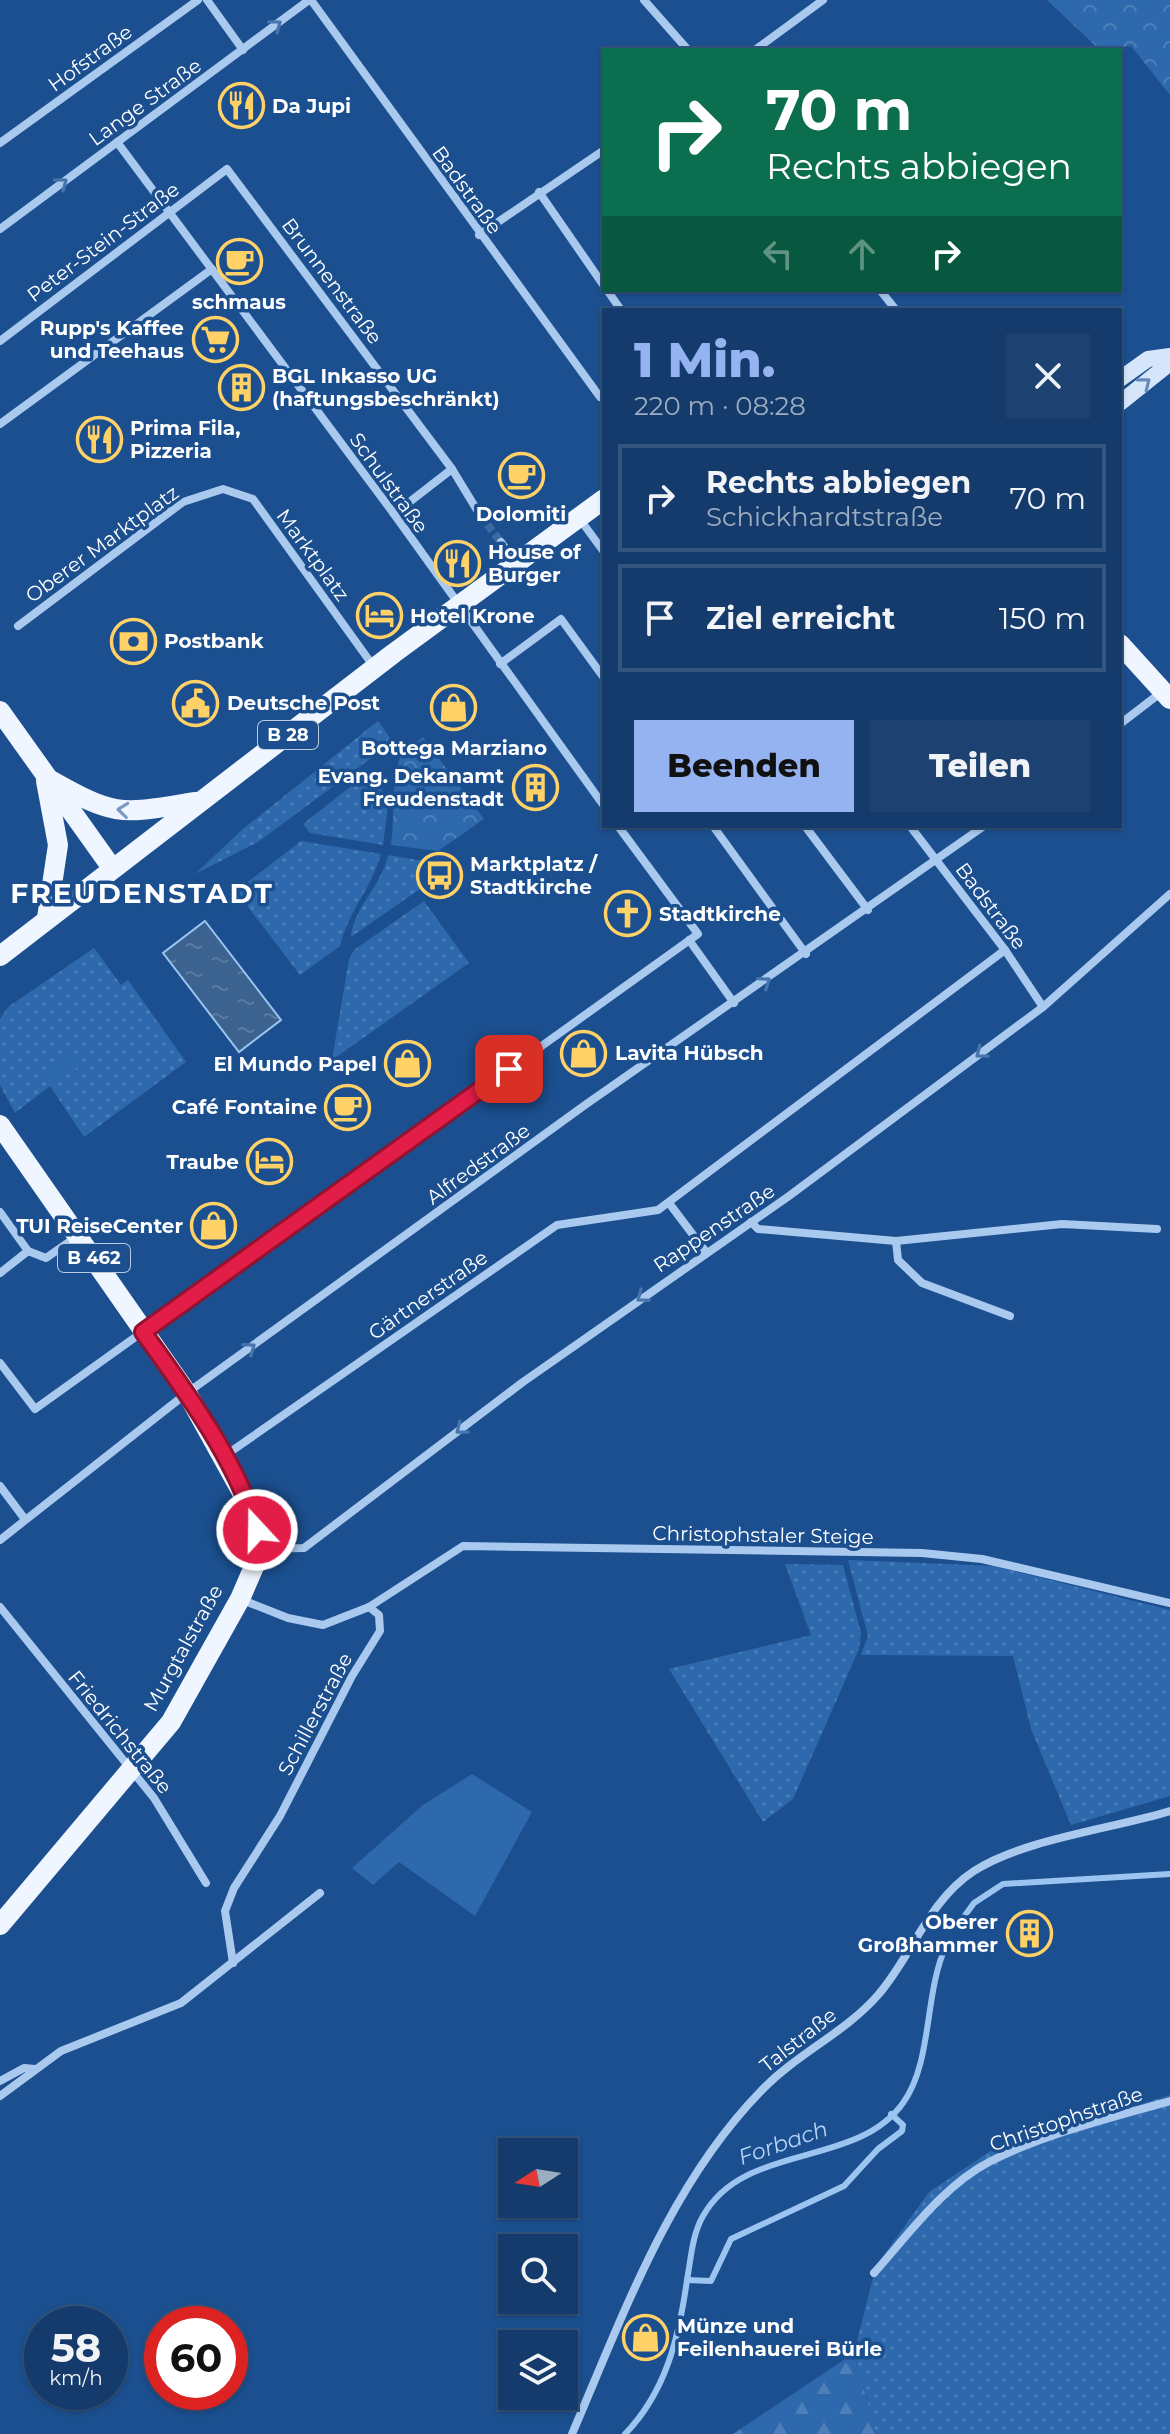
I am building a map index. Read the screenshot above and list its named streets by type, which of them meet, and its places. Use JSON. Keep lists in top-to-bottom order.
{
  "streets": {
    "main road": ["B 28", "B 462", "Murgtalstraße"],
    "street": [
      "Hofstraße",
      "Lange Straße",
      "Badstraße",
      "Peter-Stein-Straße",
      "Brunnenstraße",
      "Schulstraße",
      "Oberer Marktplatz",
      "Marktplatz",
      "Alfredstraße",
      "Rappenstraße",
      "Gärtnerstraße",
      "Christophstaler Steige",
      "Schillerstraße",
      "Friedrichstraße",
      "Talstraße",
      "Christophstraße"
    ]
  },
  "crossings": [
    ["Lange Straße", "Badstraße"],
    ["Lange Straße", "Schulstraße"],
    ["Badstraße", "Alfredstraße"],
    ["Badstraße", "Rappenstraße"],
    ["Badstraße", "Gärtnerstraße"],
    ["Peter-Stein-Straße", "Brunnenstraße"],
    ["Peter-Stein-Straße", "Schulstraße"],
    ["Schulstraße", "B 28"],
    ["Oberer Marktplatz", "Marktplatz"],
    ["Marktplatz", "B 28"],
    ["Alfredstraße", "Murgtalstraße"],
    ["Rappenstraße", "Murgtalstraße"],
    ["Gärtnerstraße", "Murgtalstraße"],
    ["Christophstaler Steige", "Schillerstraße"],
    ["Murgtalstraße", "Schillerstraße"],
    ["Murgtalstraße", "Friedrichstraße"]
  ],
  "one_way": ["Lange Straße", "Alfredstraße", "Rappenstraße"],
  "districts": ["FREUDENSTADT"],
  "water": ["Forbach"],
  "places": {
    "restaurant": ["Da Jupi", "Prima Fila, Pizzeria", "House of Burger"],
    "cafe": ["schmaus", "Dolomiti", "Café Fontaine"],
    "supermarket": ["Rupp's Kaffee und Teehaus"],
    "building": ["BGL Inkasso UG (haftungsbeschränkt)", "Evang. Dekanamt Freudenstadt", "Oberer Großhammer"],
    "hotel": ["Hotel Krone", "Traube"],
    "bank": ["Postbank"],
    "public building": ["Deutsche Post"],
    "shop": [
      "Bottega Marziano",
      "Lavita Hübsch",
      "El Mundo Papel",
      "TUI ReiseCenter",
      "Münze und Feilenhauerei Bürle"
    ],
    "bus stop": ["Marktplatz / Stadtkirche"],
    "church": ["Stadtkirche"]
  },
  "north": "left",
  "page": {
    "turn": ["70 m", "Rechts abbiegen"],
    "heading": ["1 Min.", "220 m · 08:28"],
    "list": [
      {
        "name": "Rechts abbiegen",
        "note": "Schickhardtstraße",
        "value": "70 m"
      },
      {
        "name": "Ziel erreicht",
        "value": "150 m"
      }
    ],
    "buttons": ["Beenden", "Teilen"],
    "speed": "58 km/h",
    "limit": "60"
  }
}
